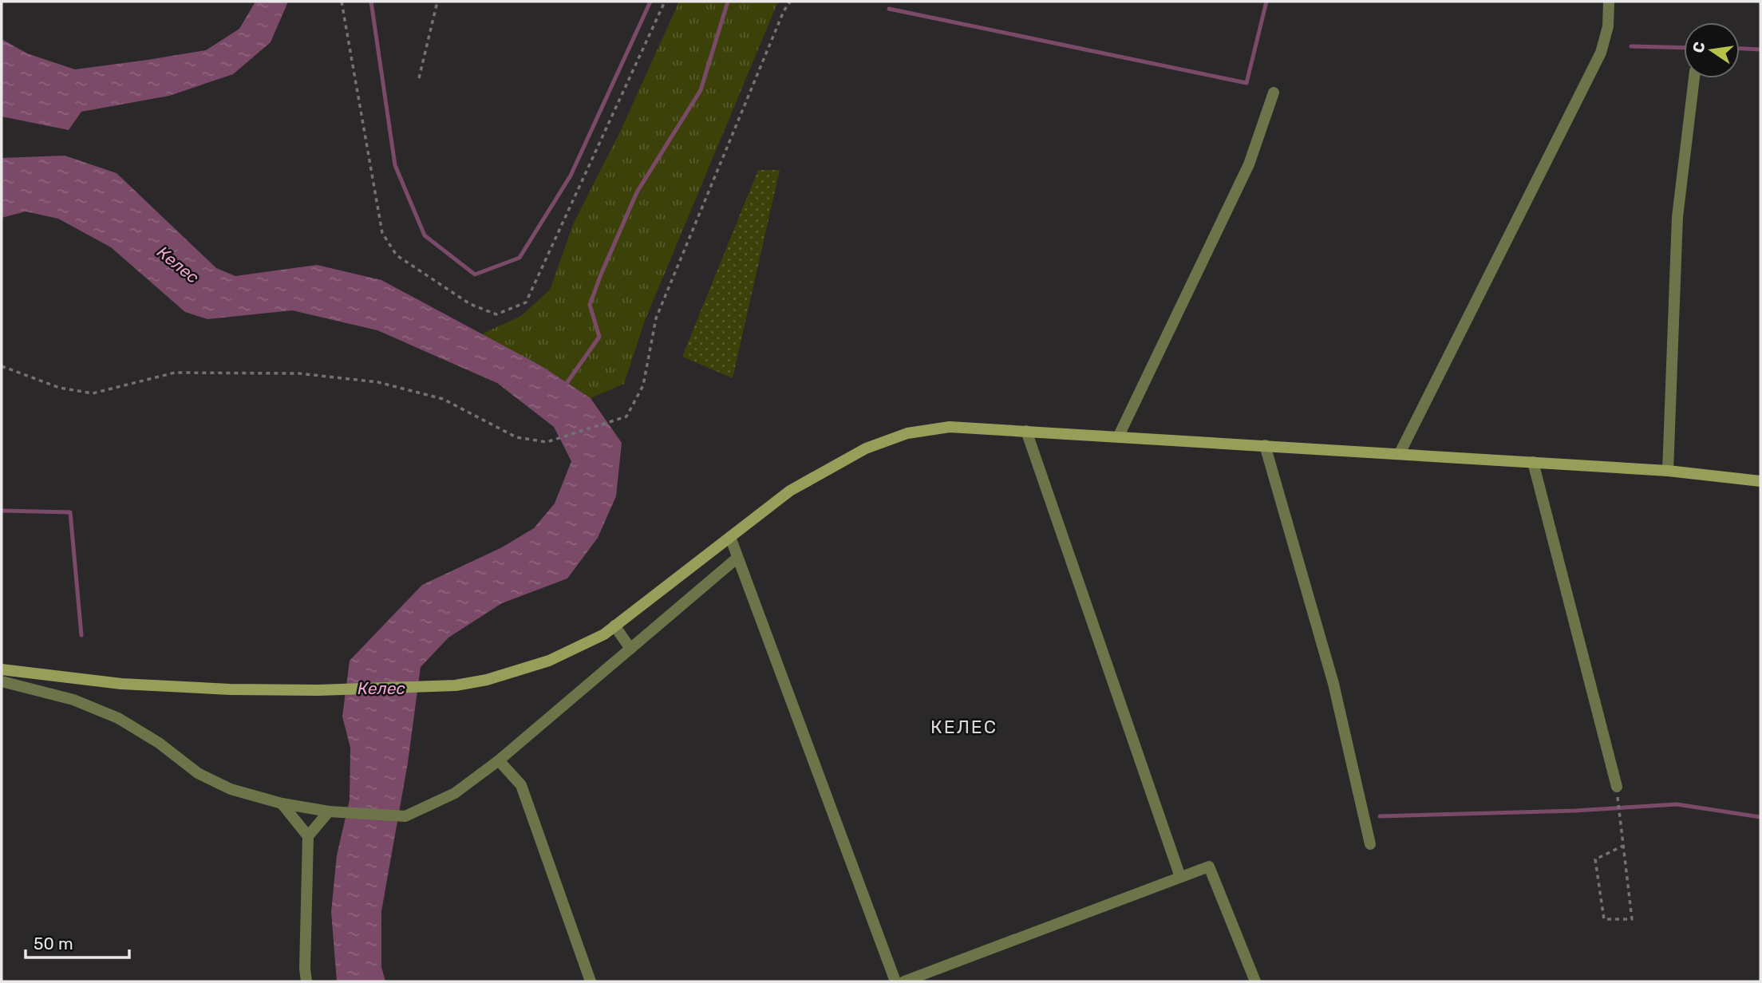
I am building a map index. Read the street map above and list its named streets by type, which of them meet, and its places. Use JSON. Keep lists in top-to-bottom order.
{
  "districts": ["КЕЛЕС"],
  "water": ["Келес"],
  "scale_bar": "50 m",
  "north": "left"
}
